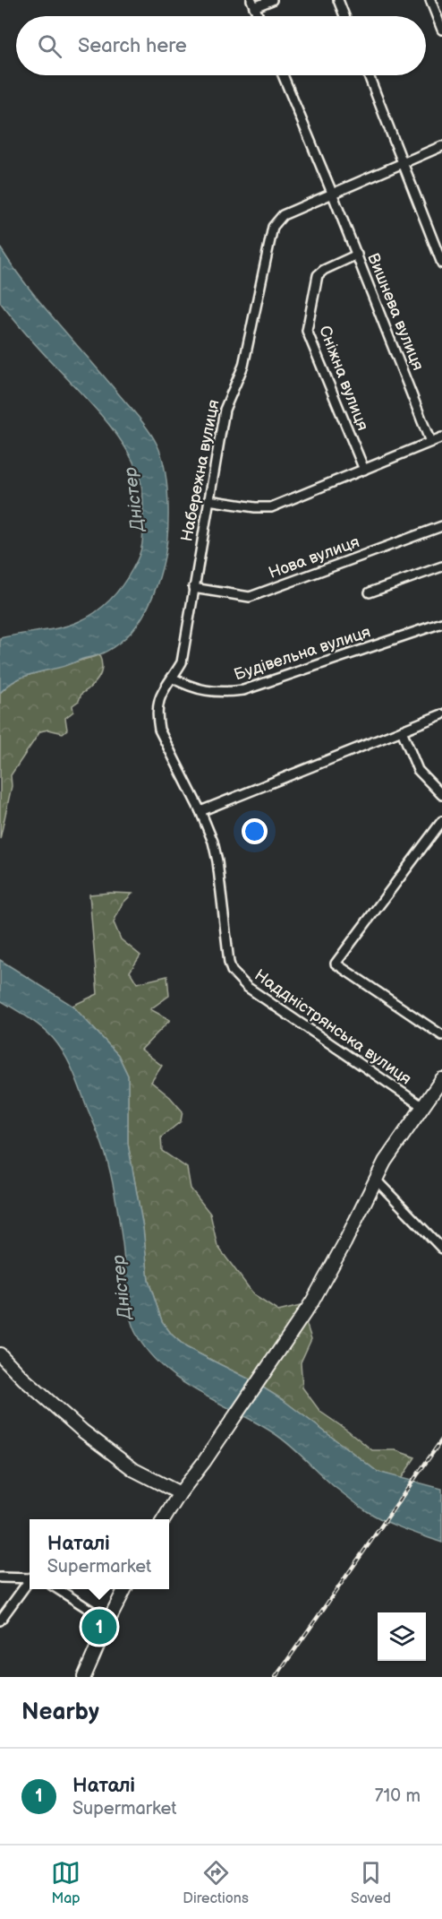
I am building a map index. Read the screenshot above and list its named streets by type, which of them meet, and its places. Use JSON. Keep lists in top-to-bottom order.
{
  "streets": {
    "street": [
      "Вишнева вулиця",
      "Сніжна вулиця",
      "Набережна вулиця",
      "Нова вулиця",
      "Будівельна вулиця",
      "Наддністрянська вулиця"
    ]
  },
  "crossings": [
    ["Вишнева вулиця", "Сніжна вулиця"],
    ["Вишнева вулиця", "Набережна вулиця"],
    ["Набережна вулиця", "Нова вулиця"],
    ["Набережна вулиця", "Будівельна вулиця"],
    ["Набережна вулиця", "Наддністрянська вулиця"]
  ],
  "water": ["Дністер"],
  "page": {
    "search": "Search here",
    "popup": ["Наталi", "Supermarket"],
    "pins": "1",
    "heading": "Nearby",
    "list": [
      {
        "mark": "1",
        "name": "Наталi",
        "note": "Supermarket",
        "value": "710 m"
      }
    ],
    "nav": ["Map", "Directions", "Saved"]
  }
}
